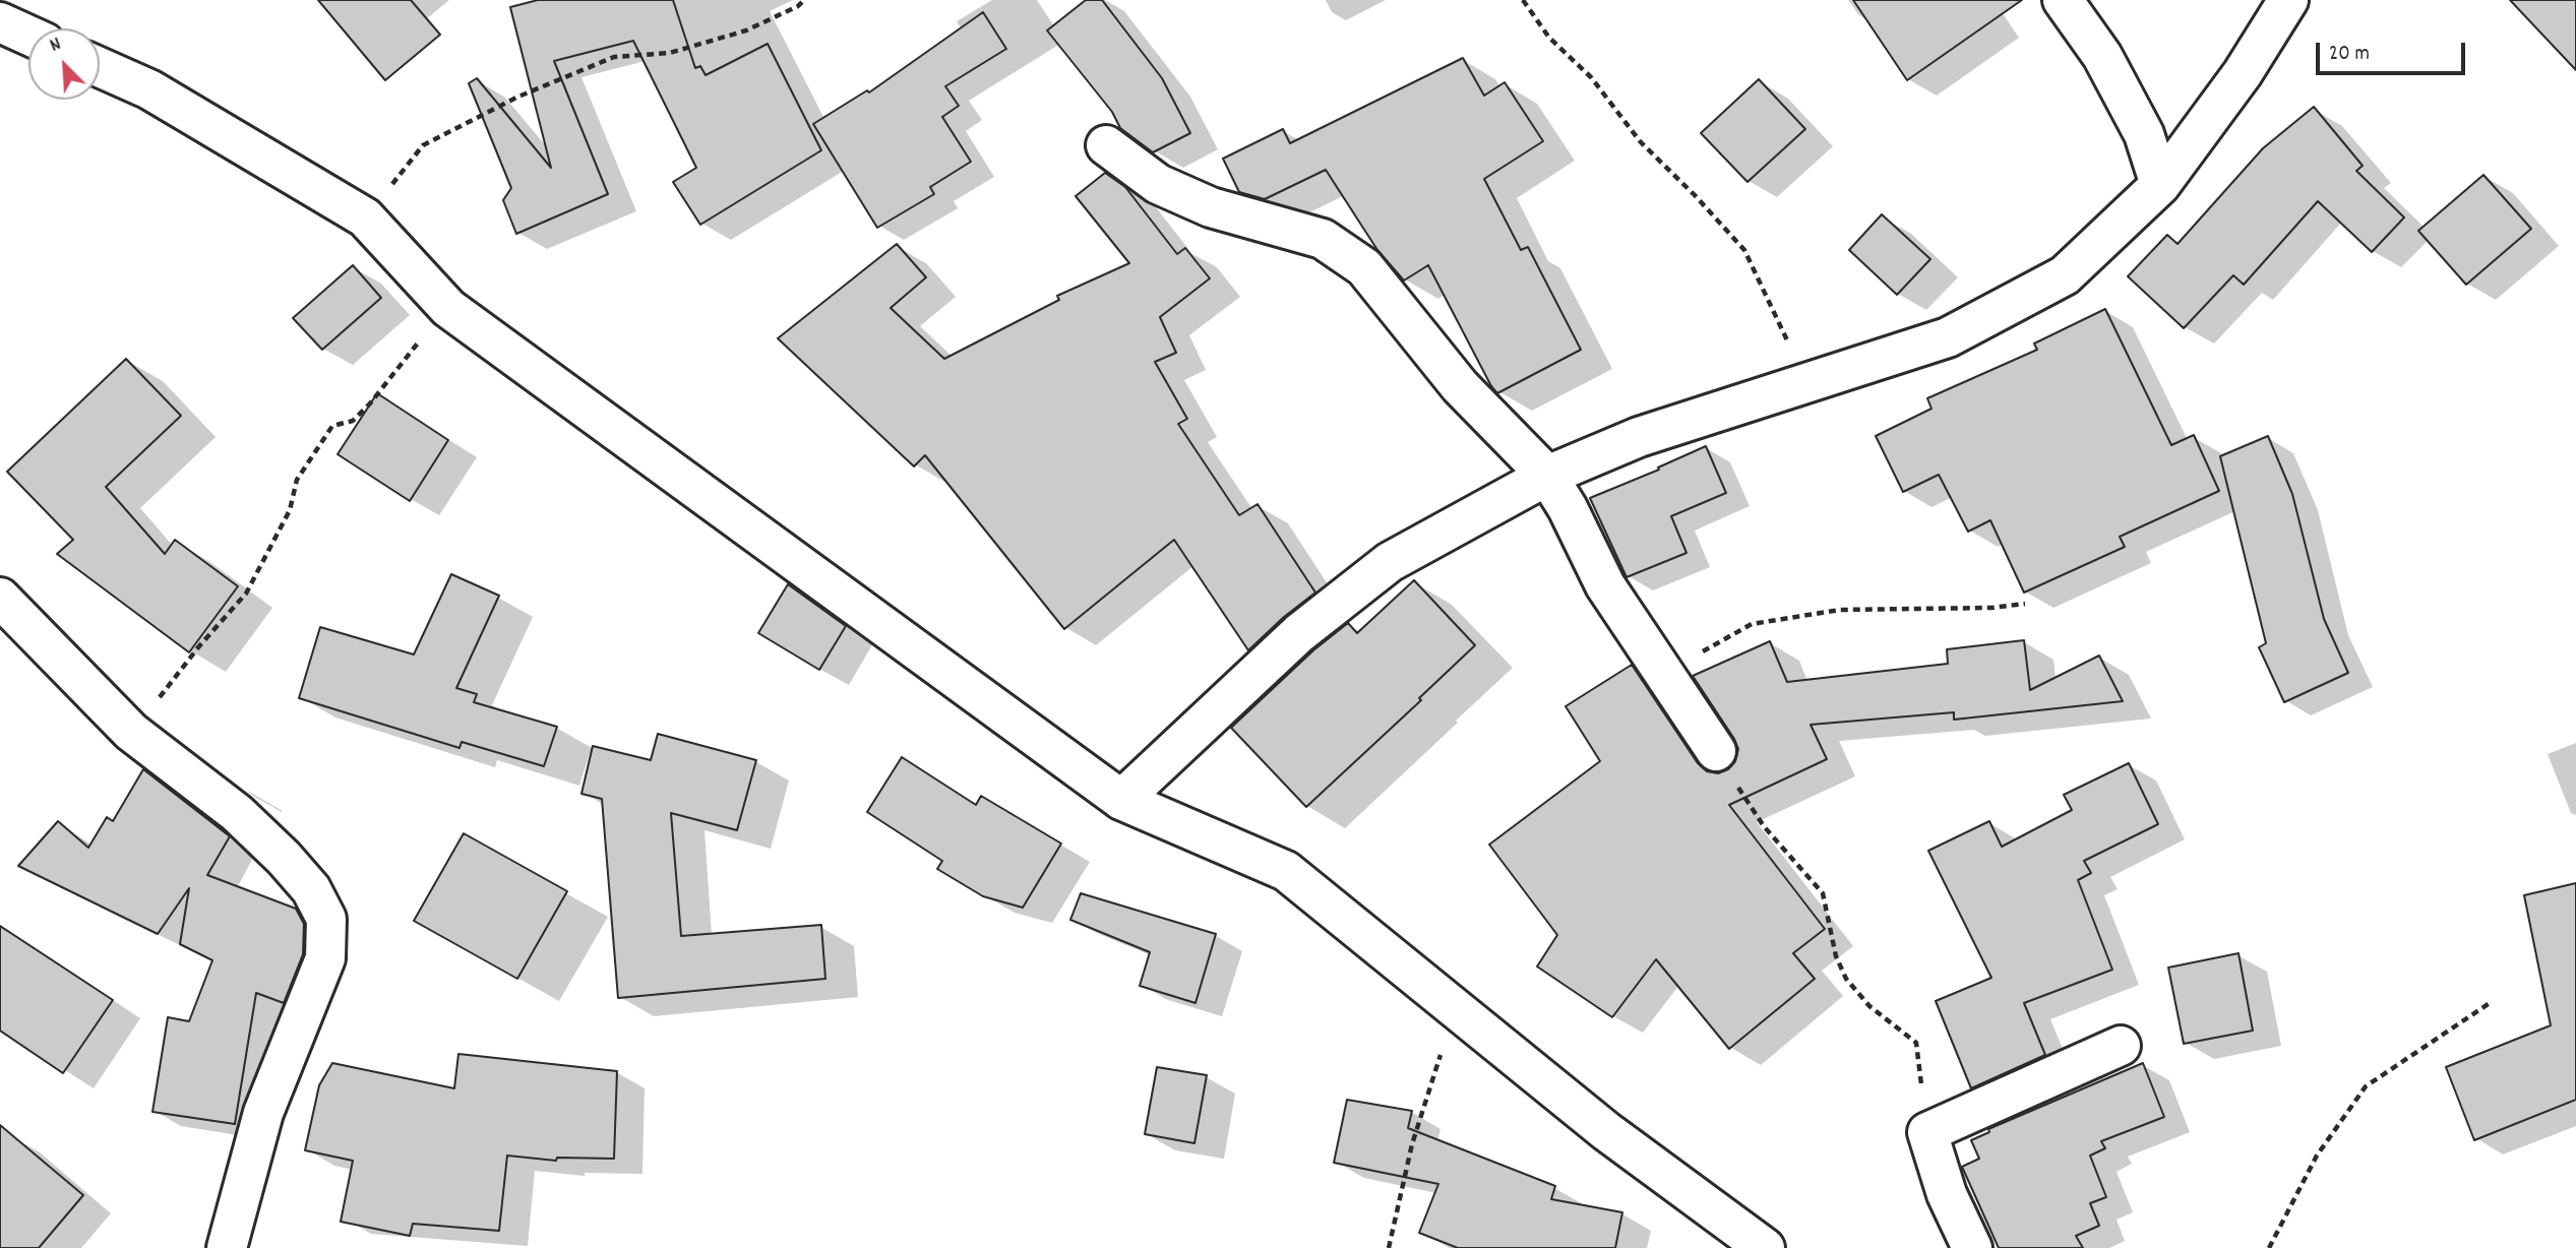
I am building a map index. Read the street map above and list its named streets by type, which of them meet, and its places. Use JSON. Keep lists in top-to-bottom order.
{
  "scale_bar": "20 m",
  "north": "top left"
}
